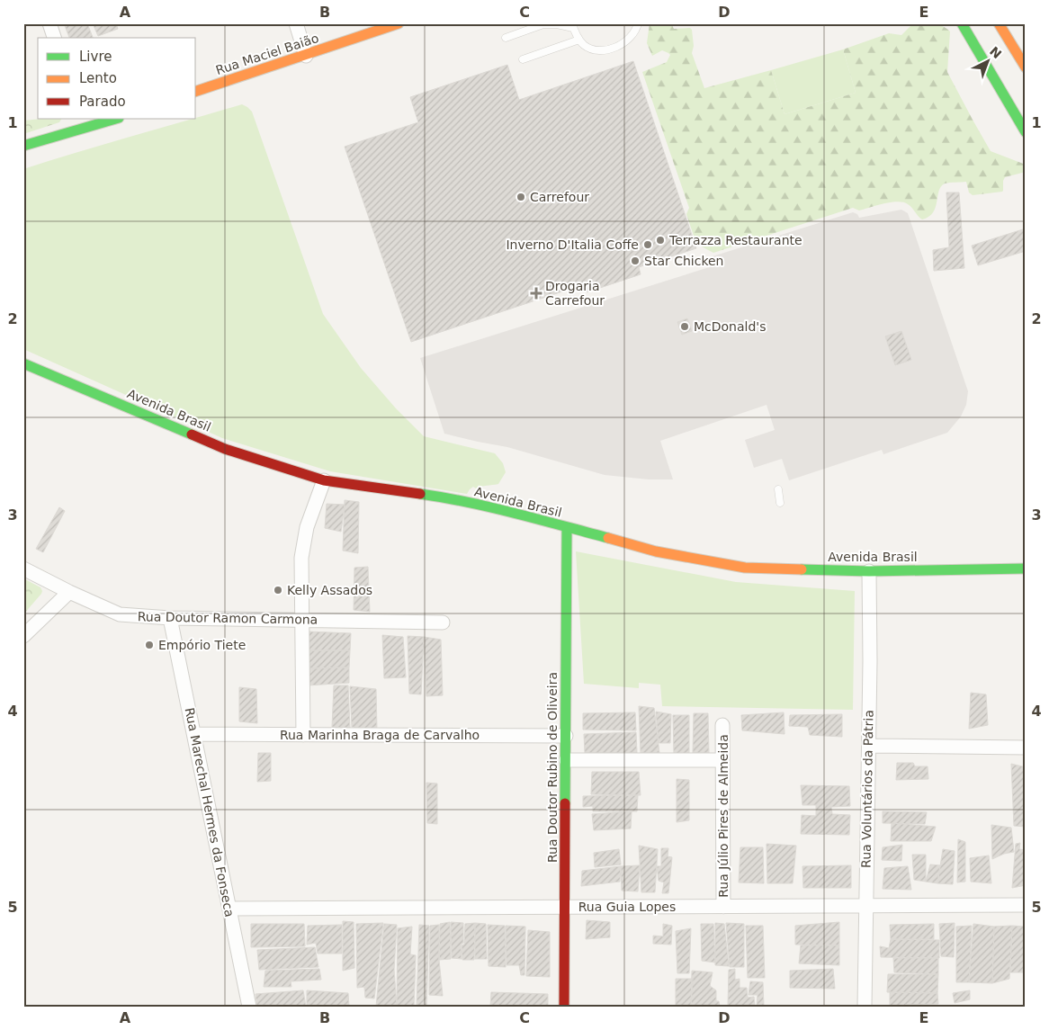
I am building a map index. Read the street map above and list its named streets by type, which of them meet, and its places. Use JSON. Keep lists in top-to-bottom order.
{
  "streets": {
    "main road": ["Rua Maciel Baião", "Avenida Brasil", "Rua Doutor Rubino de Oliveira"],
    "street": [
      "Rua Doutor Ramon Carmona",
      "Rua Marinha Braga de Carvalho",
      "Rua Voluntários da Pátria",
      "Rua Marechal Hermes da Fonseca",
      "Rua Júlio Pires de Almeida",
      "Rua Guia Lopes"
    ]
  },
  "crossings": [
    ["Avenida Brasil", "Rua Doutor Rubino de Oliveira"],
    ["Avenida Brasil", "Rua Voluntários da Pátria"],
    ["Rua Doutor Ramon Carmona", "Rua Marechal Hermes da Fonseca"],
    ["Rua Marinha Braga de Carvalho", "Rua Doutor Rubino de Oliveira"],
    ["Rua Marinha Braga de Carvalho", "Rua Marechal Hermes da Fonseca"],
    ["Rua Doutor Rubino de Oliveira", "Rua Guia Lopes"],
    ["Rua Voluntários da Pátria", "Rua Guia Lopes"],
    ["Rua Marechal Hermes da Fonseca", "Rua Guia Lopes"],
    ["Rua Júlio Pires de Almeida", "Rua Guia Lopes"]
  ],
  "places": {
    "other": [
      "Carrefour",
      "Terrazza Restaurante",
      "Inverno D'Italia Coffe",
      "Star Chicken",
      "McDonald's",
      "Kelly Assados",
      "Empório Tiete"
    ],
    "health": ["Drogaria Carrefour"]
  },
  "legend": ["Livre", "Lento", "Parado"],
  "north": "top right",
  "grid": {
    "columns": [
      "A",
      "B",
      "C",
      "D",
      "E"
    ],
    "rows": [
      "1",
      "2",
      "3",
      "4",
      "5"
    ]
  }
}
